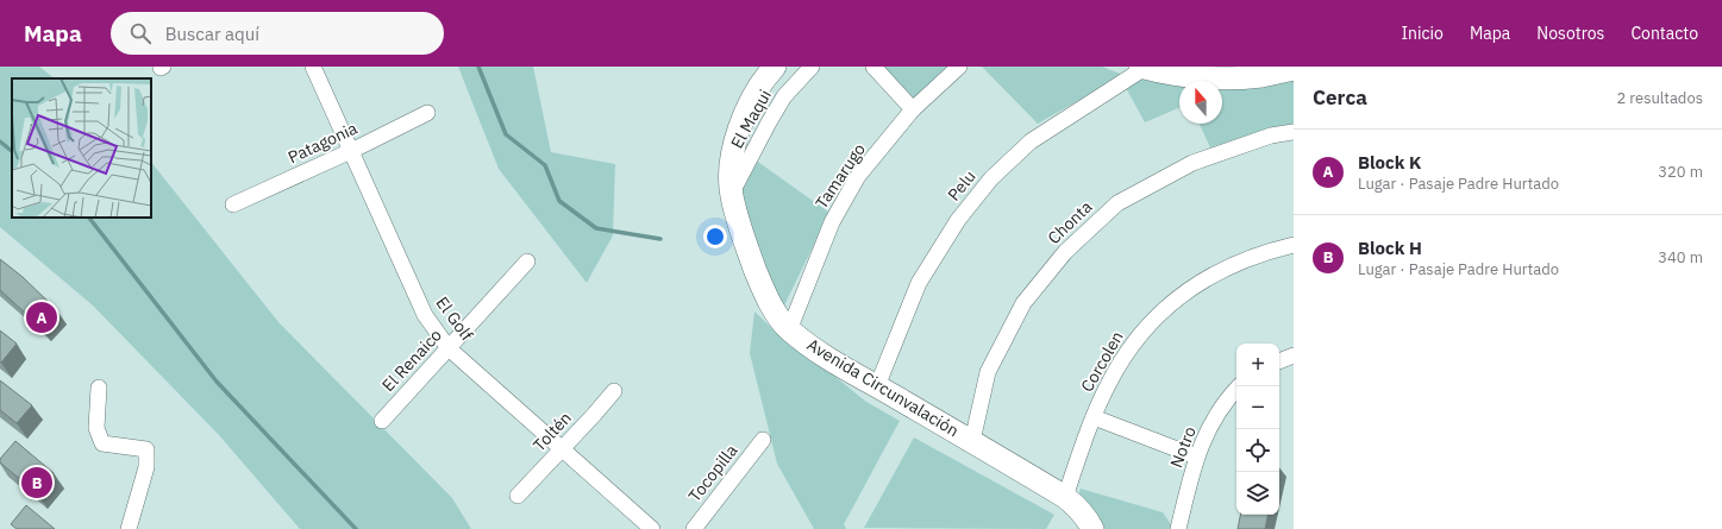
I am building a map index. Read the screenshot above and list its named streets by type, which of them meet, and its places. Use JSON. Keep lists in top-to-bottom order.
{
  "streets": {
    "street": [
      "El Maqui",
      "Patagonia",
      "Tamarugo",
      "Pelu",
      "Chonta",
      "El Golf",
      "El Renaico",
      "Corcolen",
      "Avenida Circunvalación",
      "Toltén",
      "Notro",
      "Tocopilla"
    ]
  },
  "crossings": [
    ["El Maqui", "Avenida Circunvalación"],
    ["Patagonia", "El Golf"],
    ["Tamarugo", "Avenida Circunvalación"],
    ["Pelu", "Avenida Circunvalación"],
    ["Chonta", "Avenida Circunvalación"],
    ["El Golf", "El Renaico"],
    ["El Golf", "Toltén"],
    ["Corcolen", "Avenida Circunvalación"]
  ],
  "north": "top",
  "page": {
    "header": "Mapa",
    "search": "Buscar aquí",
    "nav": [
      "Inicio",
      "Mapa",
      "Nosotros",
      "Contacto"
    ],
    "heading": ["Cerca", "2 resultados"],
    "list": [
      {
        "mark": "A",
        "name": "Block K",
        "note": "Lugar · Pasaje Padre Hurtado",
        "value": "320 m"
      },
      {
        "mark": "B",
        "name": "Block H",
        "note": "Lugar · Pasaje Padre Hurtado",
        "value": "340 m"
      }
    ],
    "pins": ["A", "B"],
    "map_buttons": ["+", "−"]
  }
}
